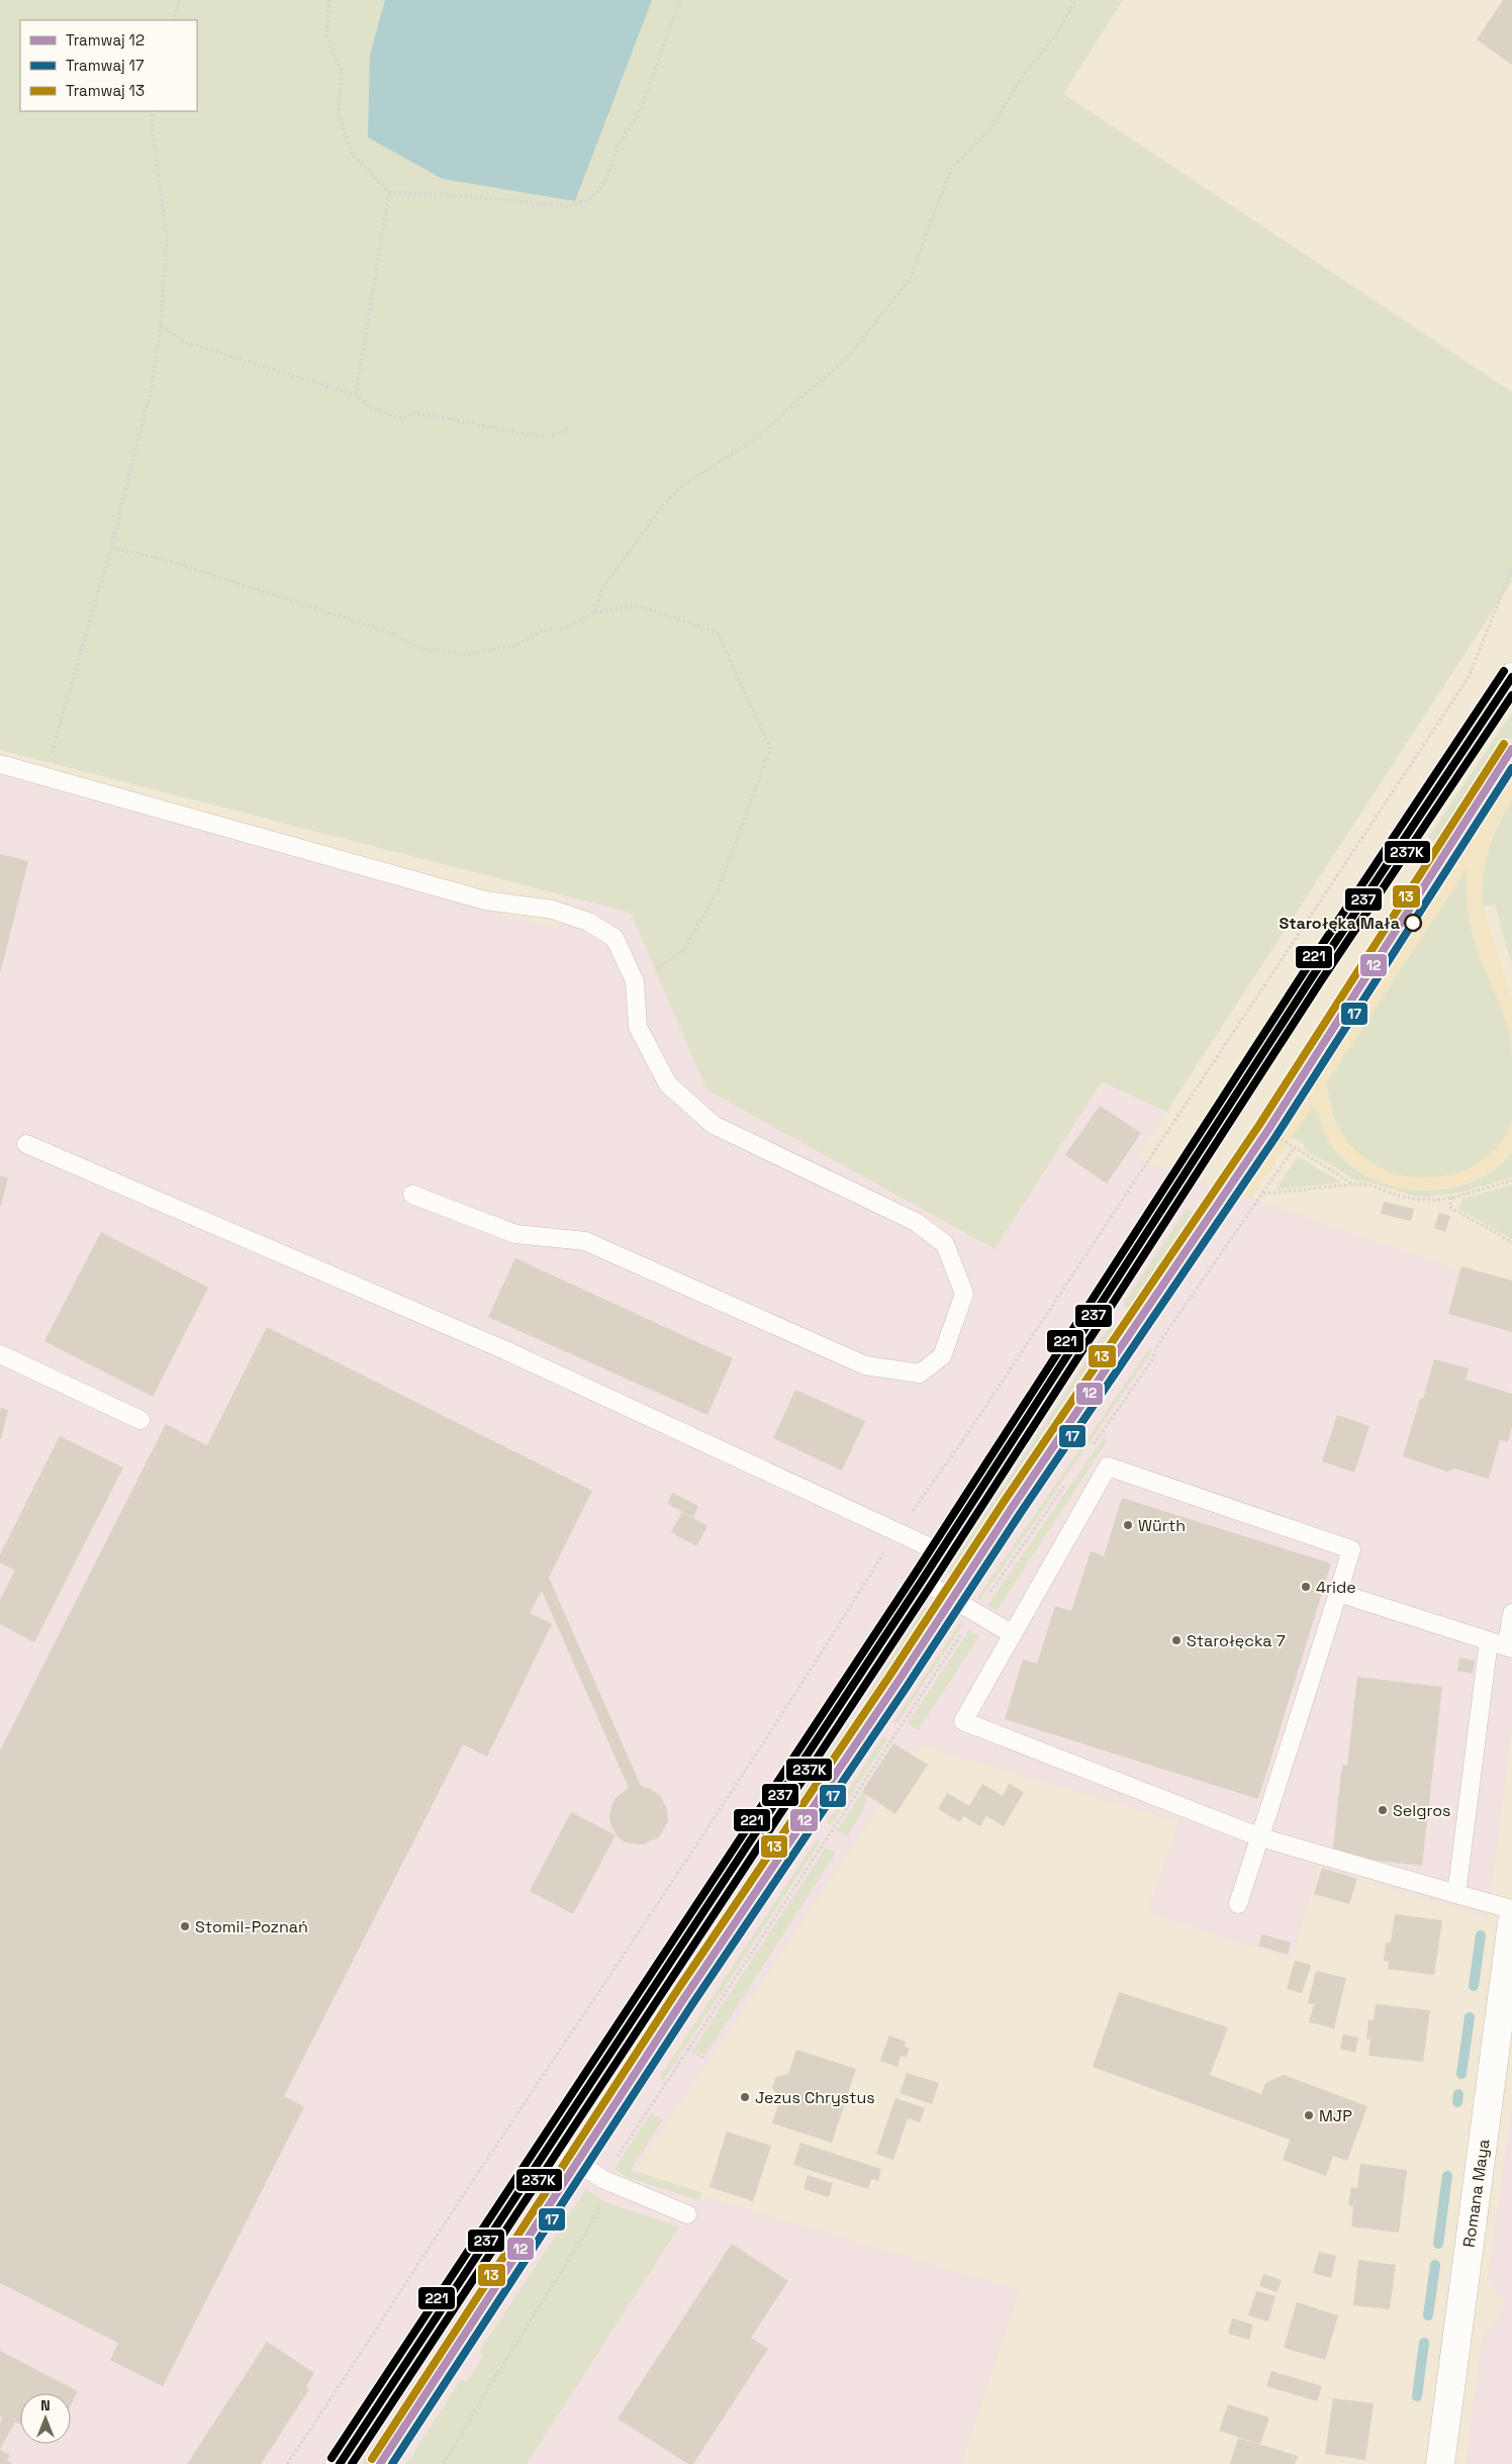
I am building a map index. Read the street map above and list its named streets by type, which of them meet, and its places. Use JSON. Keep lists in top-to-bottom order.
{
  "streets": {
    "street": ["Romana Maya"]
  },
  "places": [
    "Starołęka Mała",
    "Würth",
    "4ride",
    "Starołęcka 7",
    "Selgros",
    "Stomil-Poznań",
    "Jezus Chrystus",
    "MJP"
  ],
  "lines": [
    "transit line 221",
    "transit line 237",
    "transit line 237K",
    "tram line 13",
    "tram line 12",
    "tram line 17"
  ],
  "legend": ["Tramwaj 12", "Tramwaj 17", "Tramwaj 13"],
  "north": "top"
}
